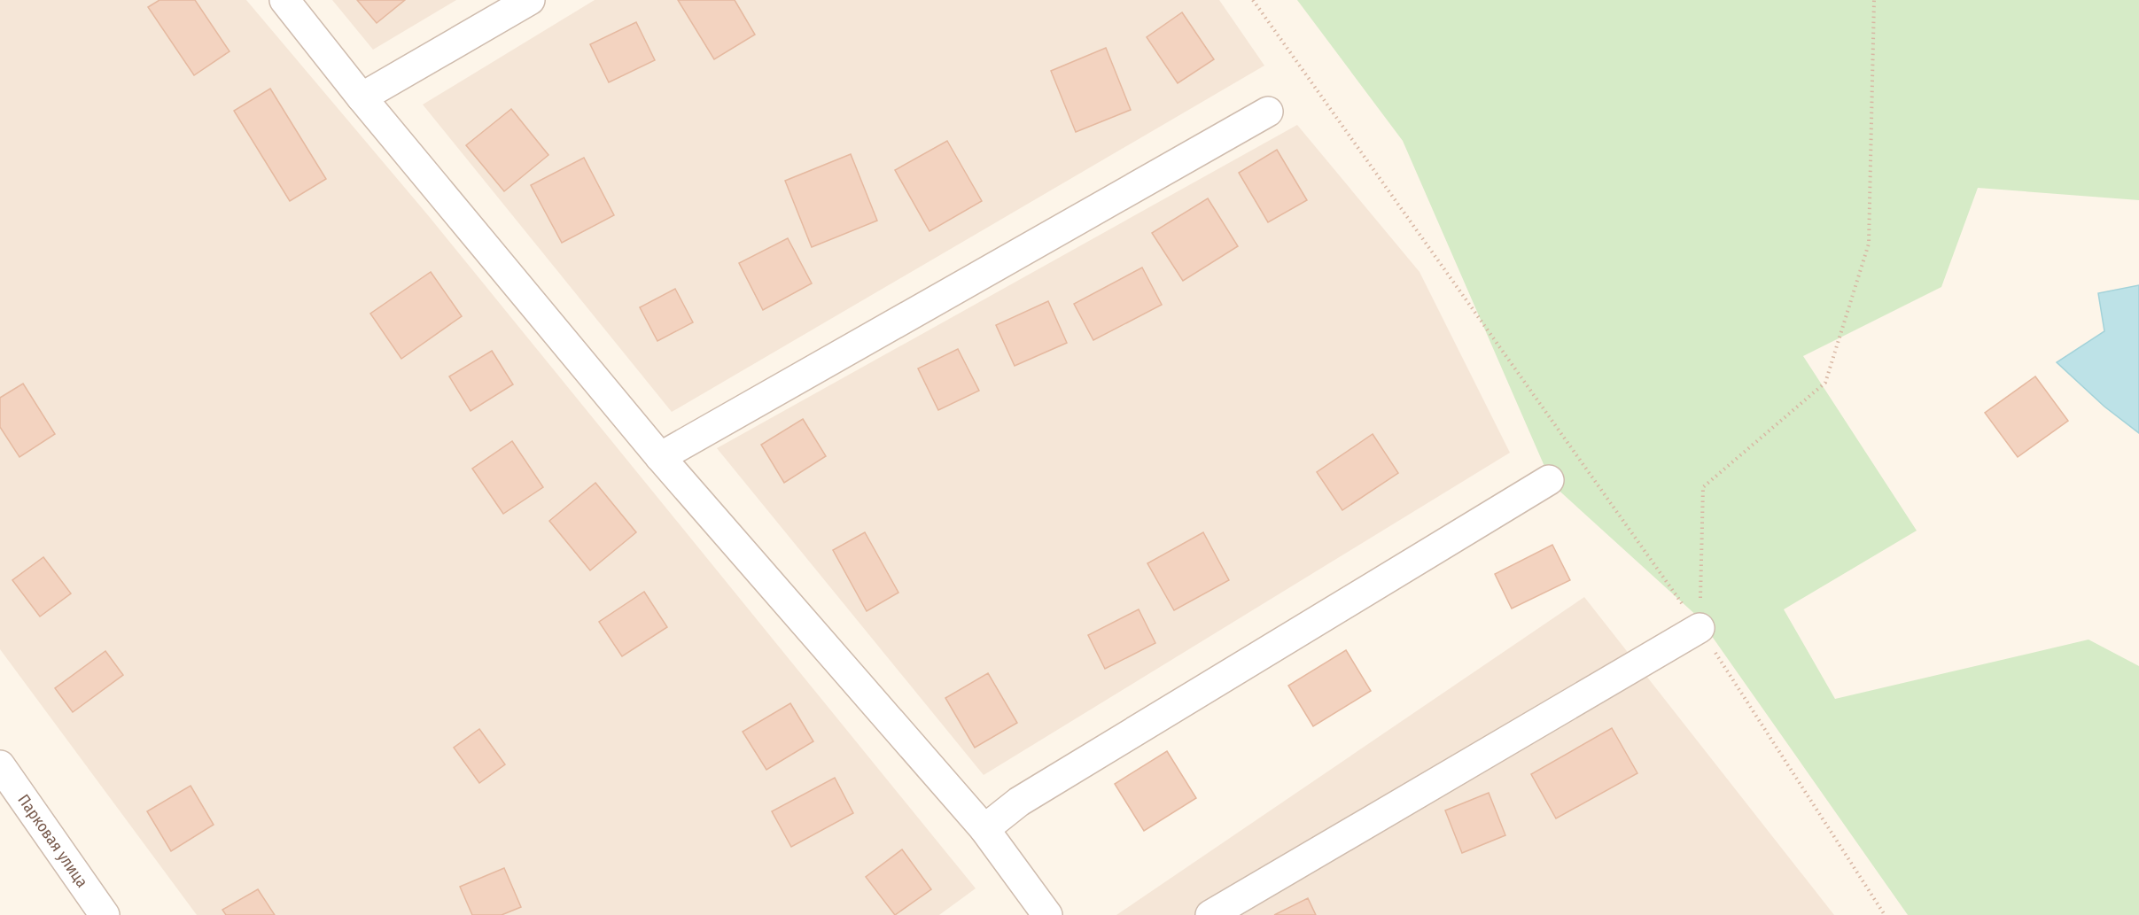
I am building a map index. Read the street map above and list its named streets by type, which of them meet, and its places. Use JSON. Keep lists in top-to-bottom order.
{
  "streets": {
    "street": ["Парковая улица"]
  }
}
